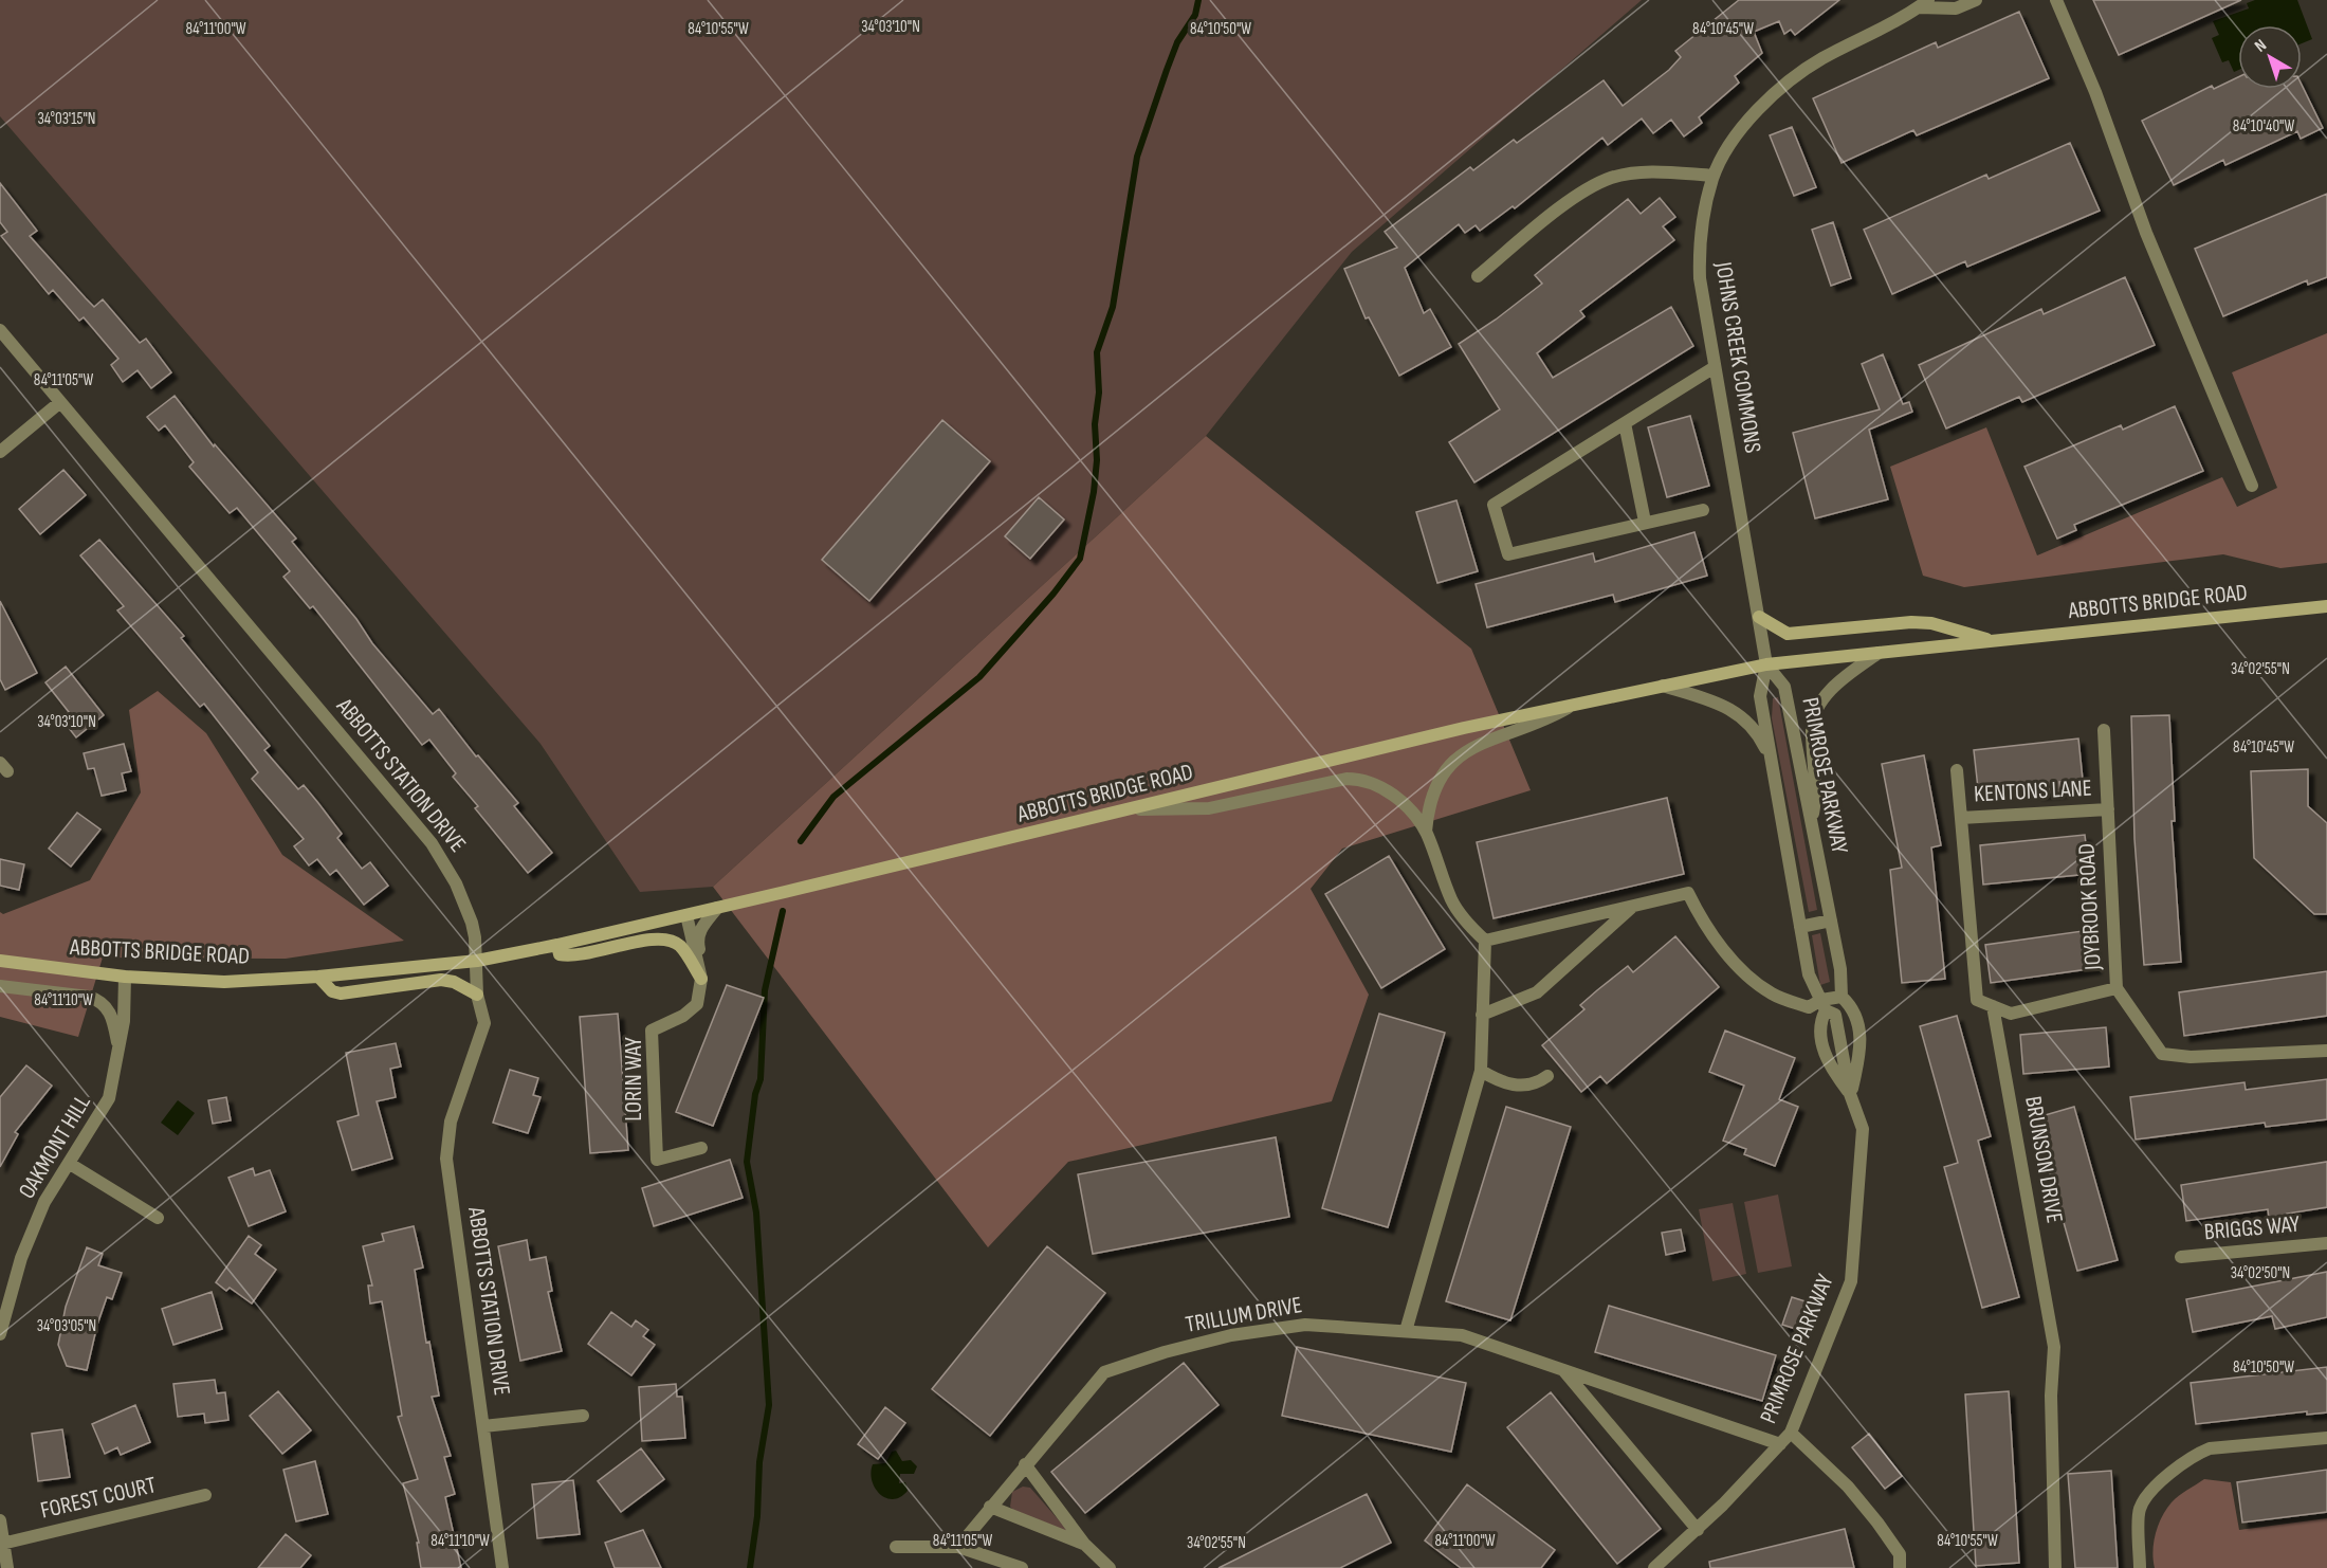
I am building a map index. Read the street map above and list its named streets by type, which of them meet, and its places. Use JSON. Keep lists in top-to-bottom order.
{
  "streets": {
    "main road": ["ABBOTTS BRIDGE ROAD"],
    "street": [
      "JOHNS CREEK COMMONS",
      "ABBOTTS STATION DRIVE",
      "PRIMROSE PARKWAY",
      "KENTONS LANE",
      "JOYBROOK ROAD",
      "LORIN WAY",
      "OAKMONT HILL",
      "BRUNSON DRIVE",
      "BRIGGS WAY",
      "TRILLUM DRIVE",
      "FOREST COURT"
    ]
  },
  "crossings": [
    ["JOHNS CREEK COMMONS", "ABBOTTS BRIDGE ROAD"],
    ["JOHNS CREEK COMMONS", "PRIMROSE PARKWAY"],
    ["ABBOTTS BRIDGE ROAD", "ABBOTTS STATION DRIVE"],
    ["ABBOTTS BRIDGE ROAD", "PRIMROSE PARKWAY"],
    ["ABBOTTS BRIDGE ROAD", "LORIN WAY"],
    ["ABBOTTS BRIDGE ROAD", "OAKMONT HILL"],
    ["PRIMROSE PARKWAY", "TRILLUM DRIVE"],
    ["KENTONS LANE", "JOYBROOK ROAD"],
    ["KENTONS LANE", "BRUNSON DRIVE"]
  ],
  "north": "top left",
  "coordinates": [
    "34°03'10\"N",
    "84°10'45\"W",
    "84°11'00\"W",
    "84°10'55\"W",
    "84°10'50\"W",
    "34°03'15\"N",
    "84°10'40\"W",
    "84°11'05\"W",
    "34°02'55\"N",
    "84°11'10\"W",
    "34°02'50\"N",
    "34°03'05\"N"
  ]
}
